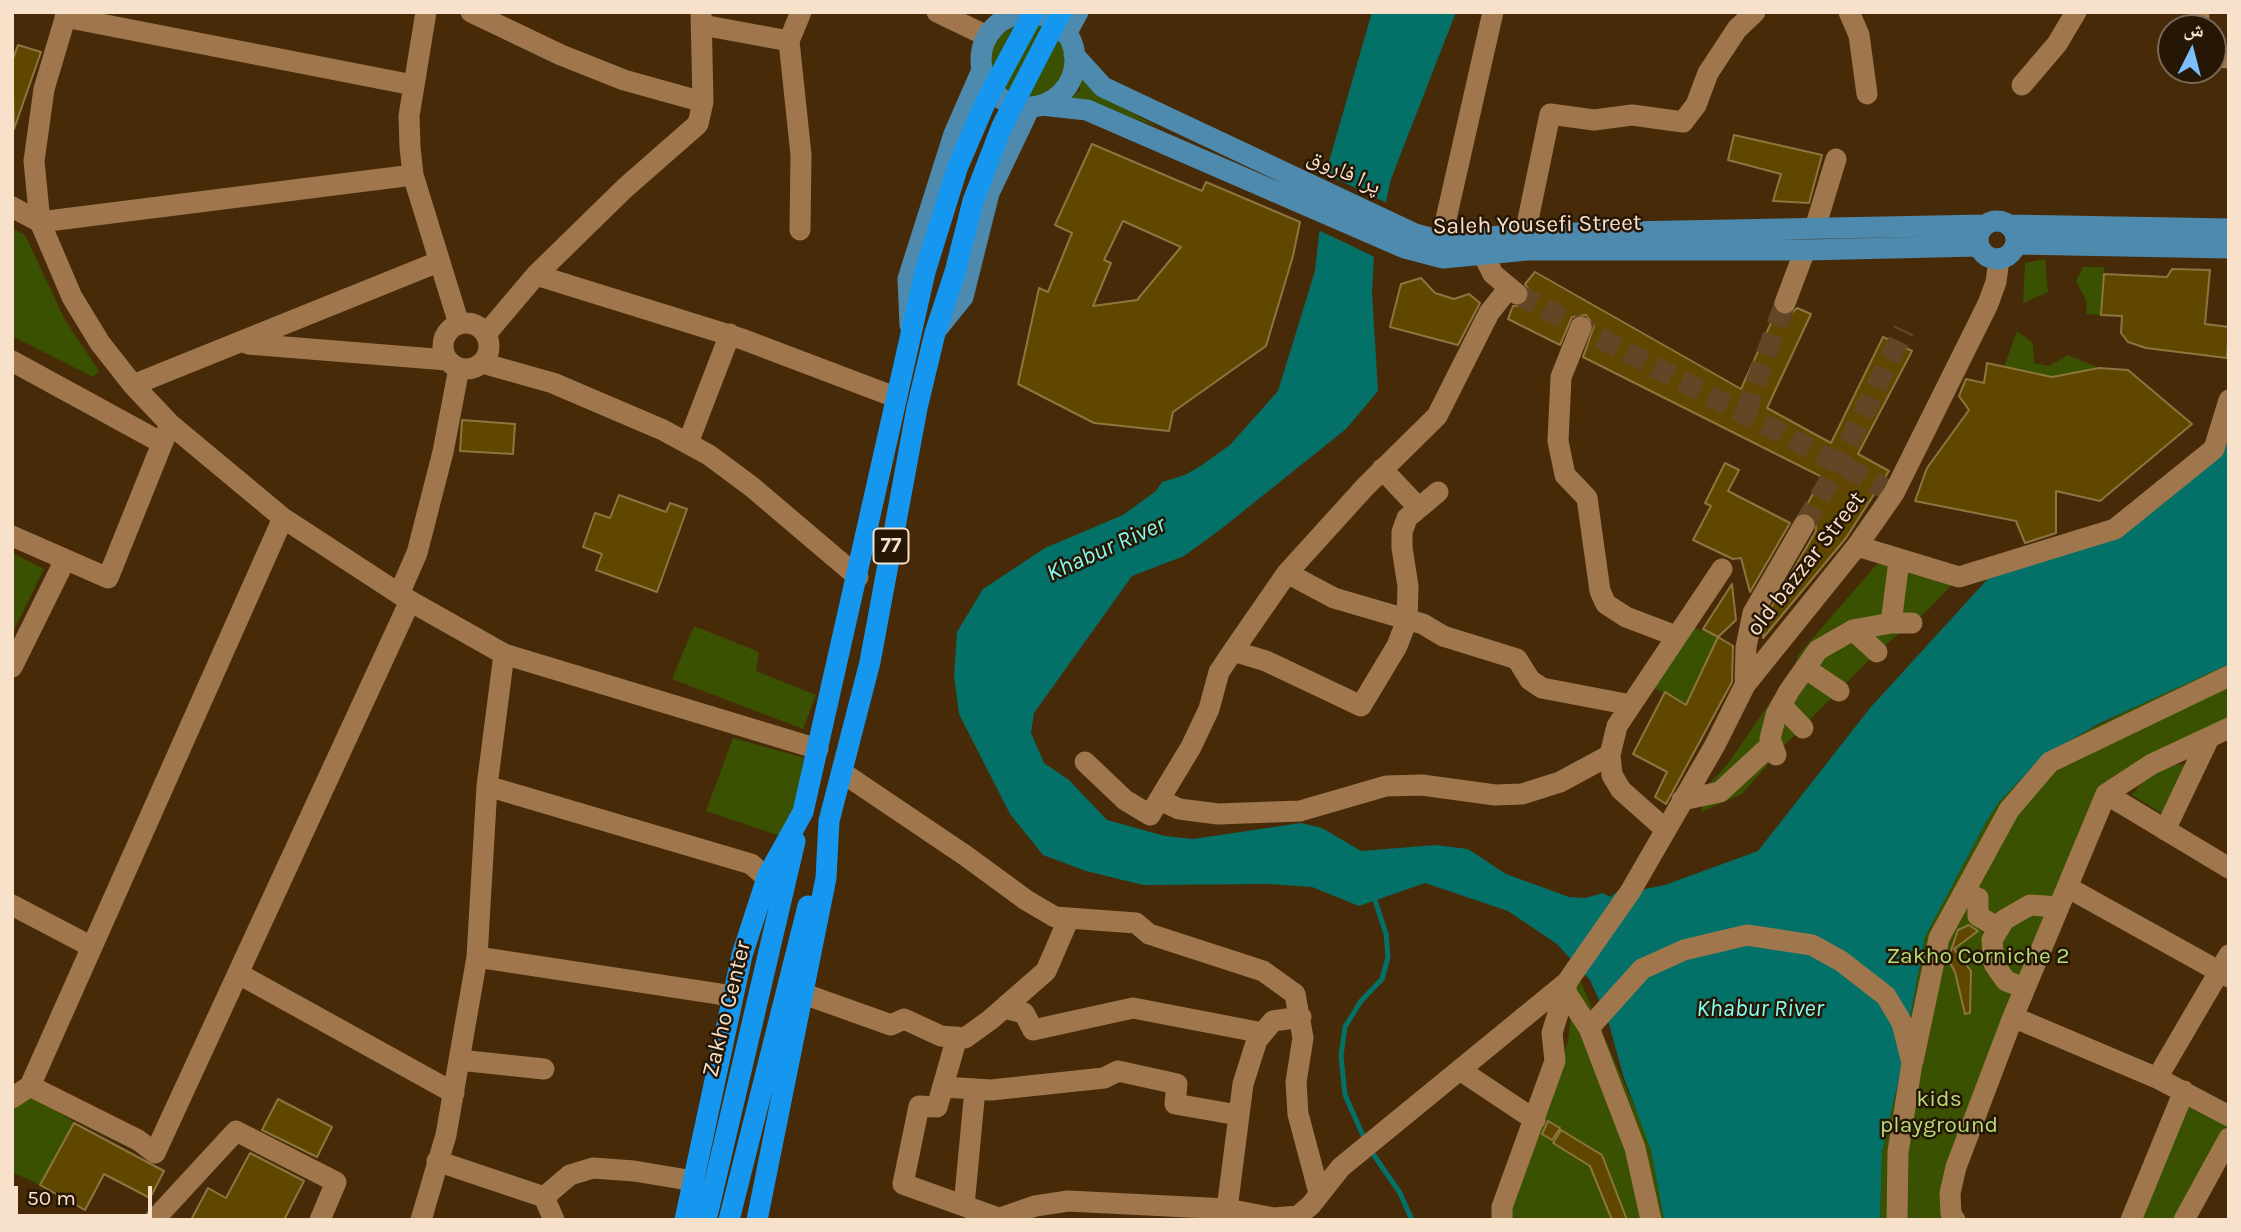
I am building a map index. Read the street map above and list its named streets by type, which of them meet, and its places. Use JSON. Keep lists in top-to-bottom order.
{
  "streets": {
    "highway": ["77", "Zakho Center"],
    "main road": ["Saleh Yousefi Street"],
    "street": ["old bazzar Street"]
  },
  "crossings": [
    ["Saleh Yousefi Street", "old bazzar Street"],
    ["77", "Zakho Center"]
  ],
  "water": ["Khabur River"],
  "parks": ["Zakho Corniche 2", "kids playground"],
  "scale_bar": "50 m",
  "north": "top"
}
